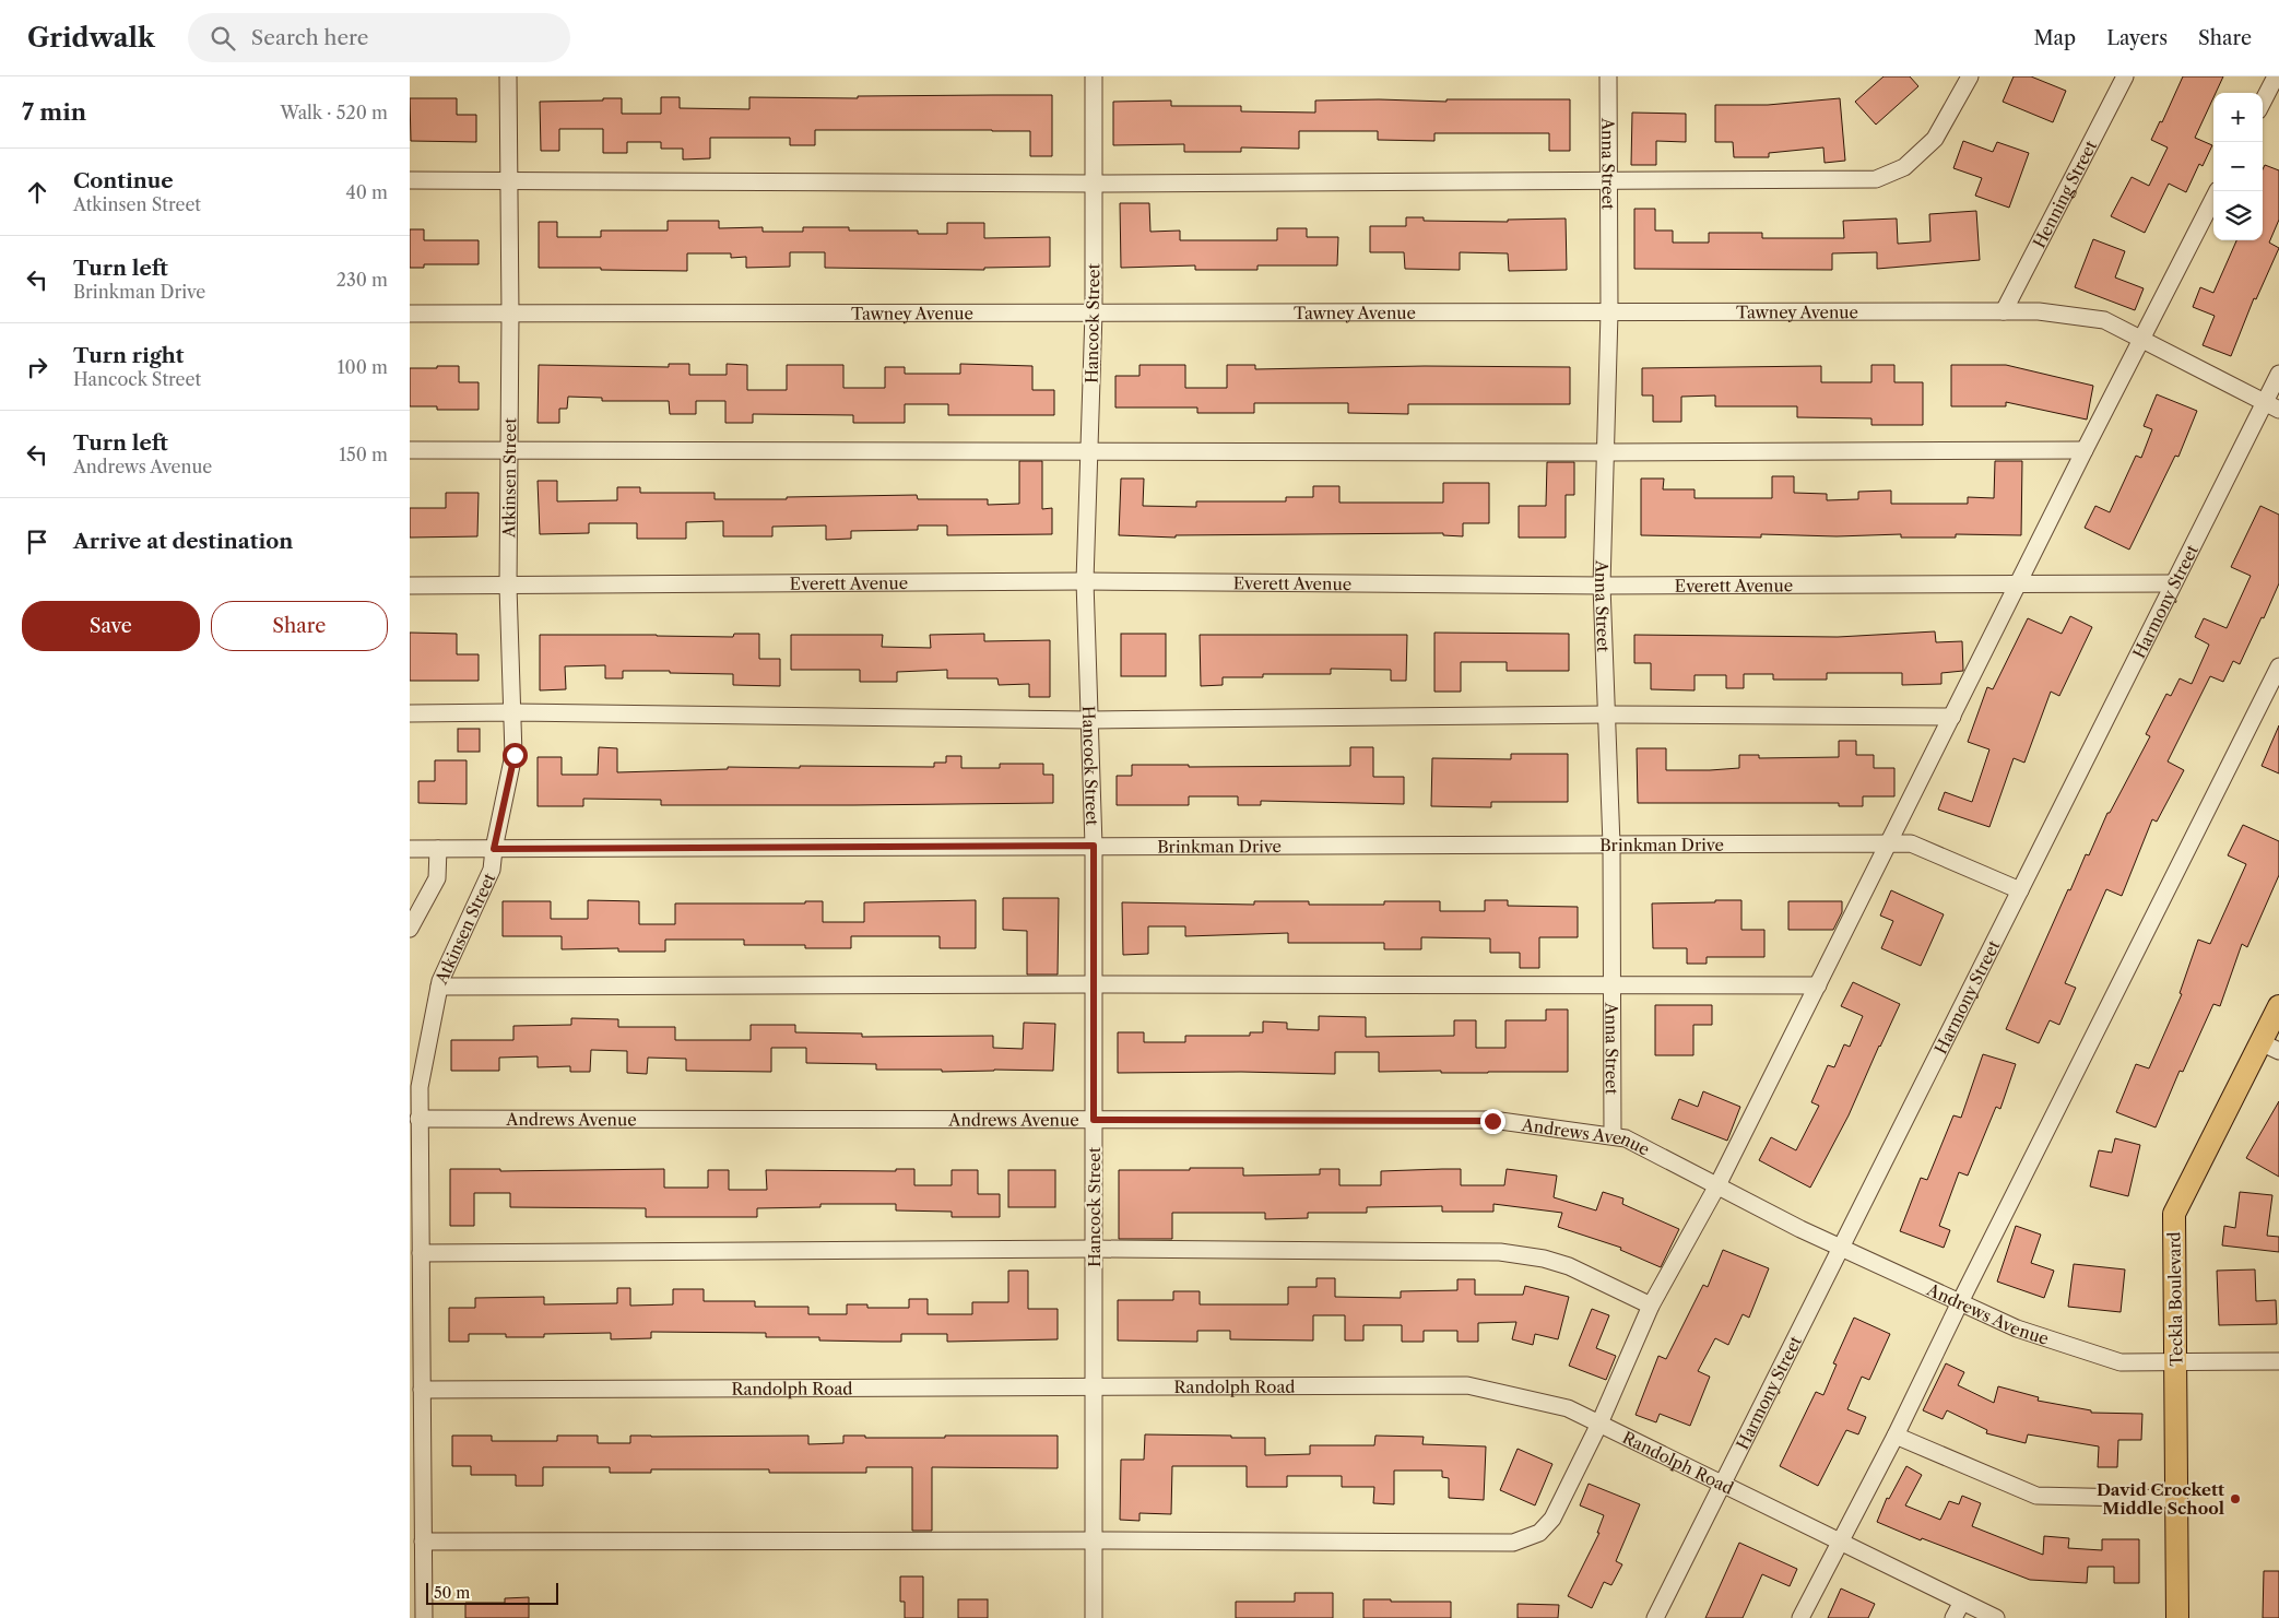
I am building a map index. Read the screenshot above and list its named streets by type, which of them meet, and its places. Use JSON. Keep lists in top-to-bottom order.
{
  "streets": {
    "main road": ["Teckla Boulevard"],
    "street": [
      "Anna Street",
      "Henning Street",
      "Tawney Avenue",
      "Hancock Street",
      "Atkinsen Street",
      "Everett Avenue",
      "Harmony Street",
      "Brinkman Drive",
      "Andrews Avenue",
      "Randolph Road"
    ]
  },
  "crossings": [
    ["Anna Street", "Tawney Avenue"],
    ["Anna Street", "Everett Avenue"],
    ["Anna Street", "Brinkman Drive"],
    ["Anna Street", "Andrews Avenue"],
    ["Henning Street", "Tawney Avenue"],
    ["Tawney Avenue", "Hancock Street"],
    ["Tawney Avenue", "Atkinsen Street"],
    ["Tawney Avenue", "Harmony Street"],
    ["Hancock Street", "Everett Avenue"],
    ["Hancock Street", "Brinkman Drive"],
    ["Hancock Street", "Andrews Avenue"],
    ["Hancock Street", "Randolph Road"],
    ["Atkinsen Street", "Everett Avenue"],
    ["Atkinsen Street", "Brinkman Drive"],
    ["Atkinsen Street", "Andrews Avenue"],
    ["Atkinsen Street", "Randolph Road"],
    ["Everett Avenue", "Harmony Street"],
    ["Harmony Street", "Brinkman Drive"],
    ["Harmony Street", "Andrews Avenue"],
    ["Harmony Street", "Randolph Road"],
    ["Andrews Avenue", "Teckla Boulevard"]
  ],
  "places": ["David Crockett Middle School"],
  "scale_bar": "50 m",
  "page": {
    "header": "Gridwalk",
    "search": "Search here",
    "nav": ["Map", "Layers", "Share"],
    "heading": ["7 min", "Walk · 520 m"],
    "map_buttons": ["+", "−"],
    "list": [
      ["Continue", "Atkinsen Street", "40 m"],
      ["Turn left", "Brinkman Drive", "230 m"],
      ["Turn right", "Hancock Street", "100 m"],
      ["Turn left", "Andrews Avenue", "150 m"],
      "Arrive at destination"
    ],
    "buttons": ["Save", "Share"],
    "scale": "50 m"
  }
}
